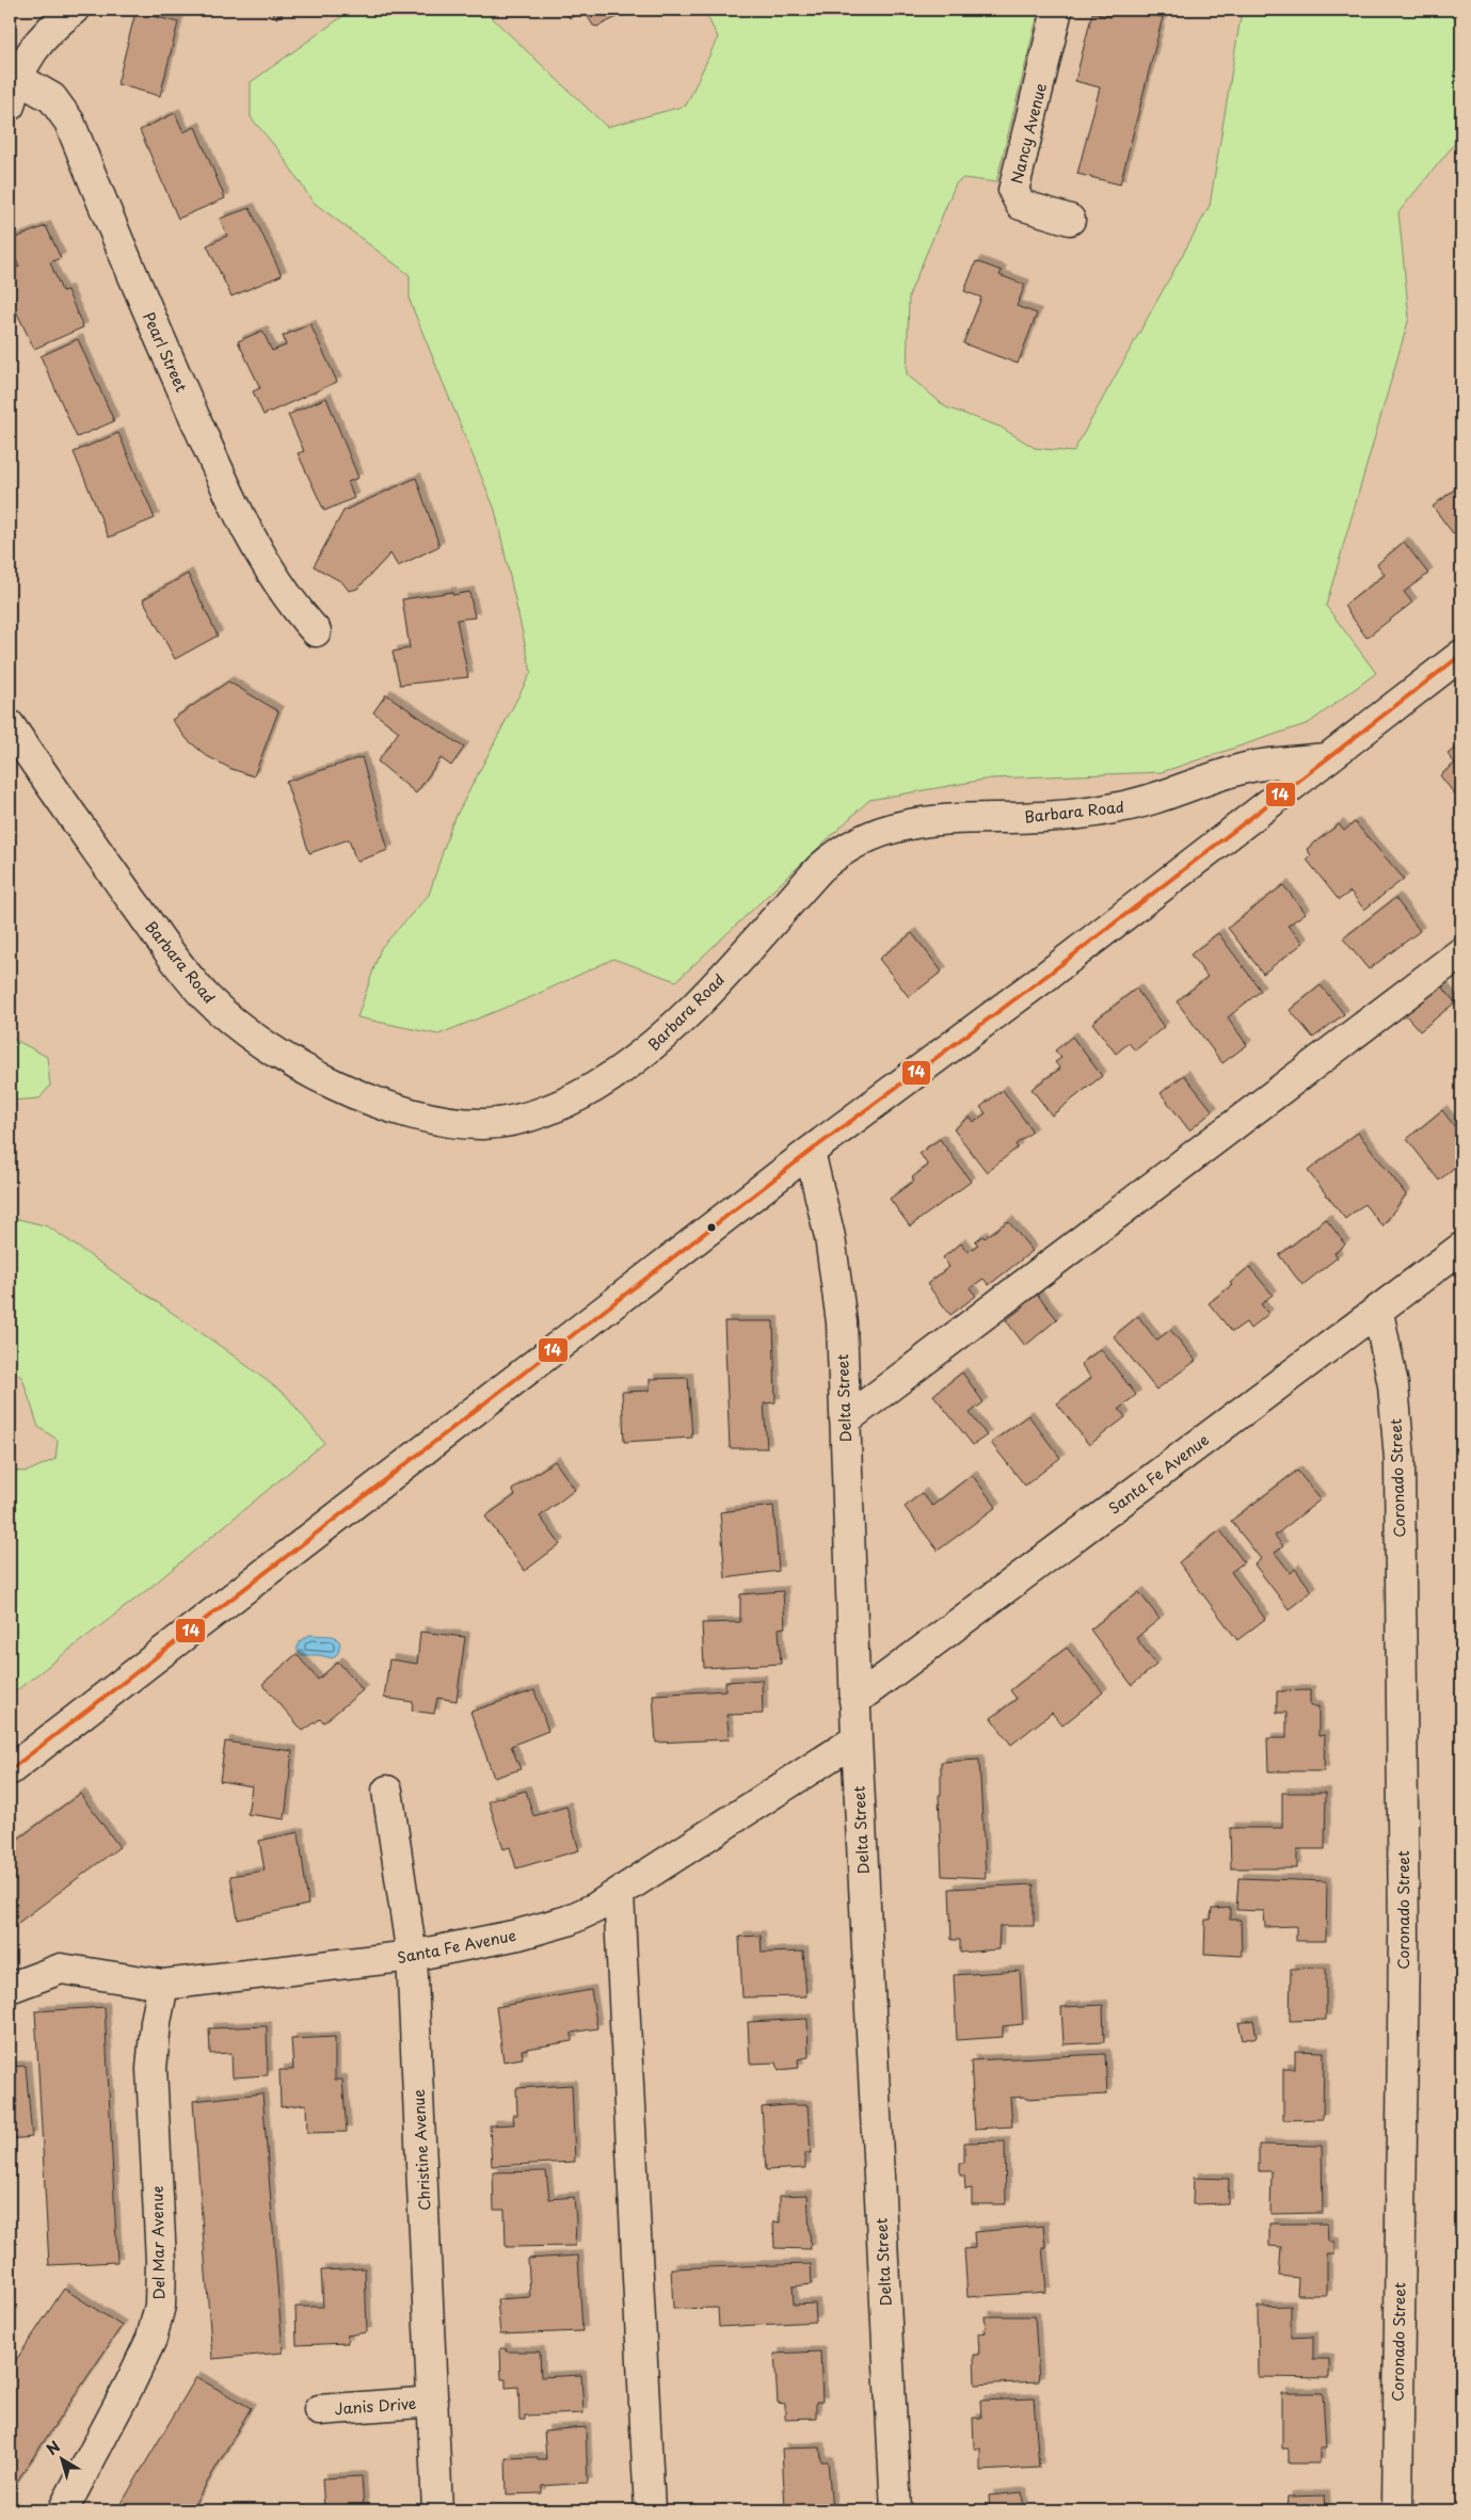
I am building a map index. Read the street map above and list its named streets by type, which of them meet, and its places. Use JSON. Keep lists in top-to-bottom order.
{
  "streets": {
    "street": [
      "Nancy Avenue",
      "Pearl Street",
      "Barbara Road",
      "Delta Street",
      "Santa Fe Avenue",
      "Coronado Street",
      "Christine Avenue",
      "Del Mar Avenue",
      "Janis Drive"
    ]
  },
  "crossings": [
    ["Delta Street", "Santa Fe Avenue"],
    ["Santa Fe Avenue", "Coronado Street"],
    ["Santa Fe Avenue", "Christine Avenue"],
    ["Santa Fe Avenue", "Del Mar Avenue"],
    ["Christine Avenue", "Janis Drive"]
  ],
  "lines": ["transit line 14"],
  "north": "top left"
}
